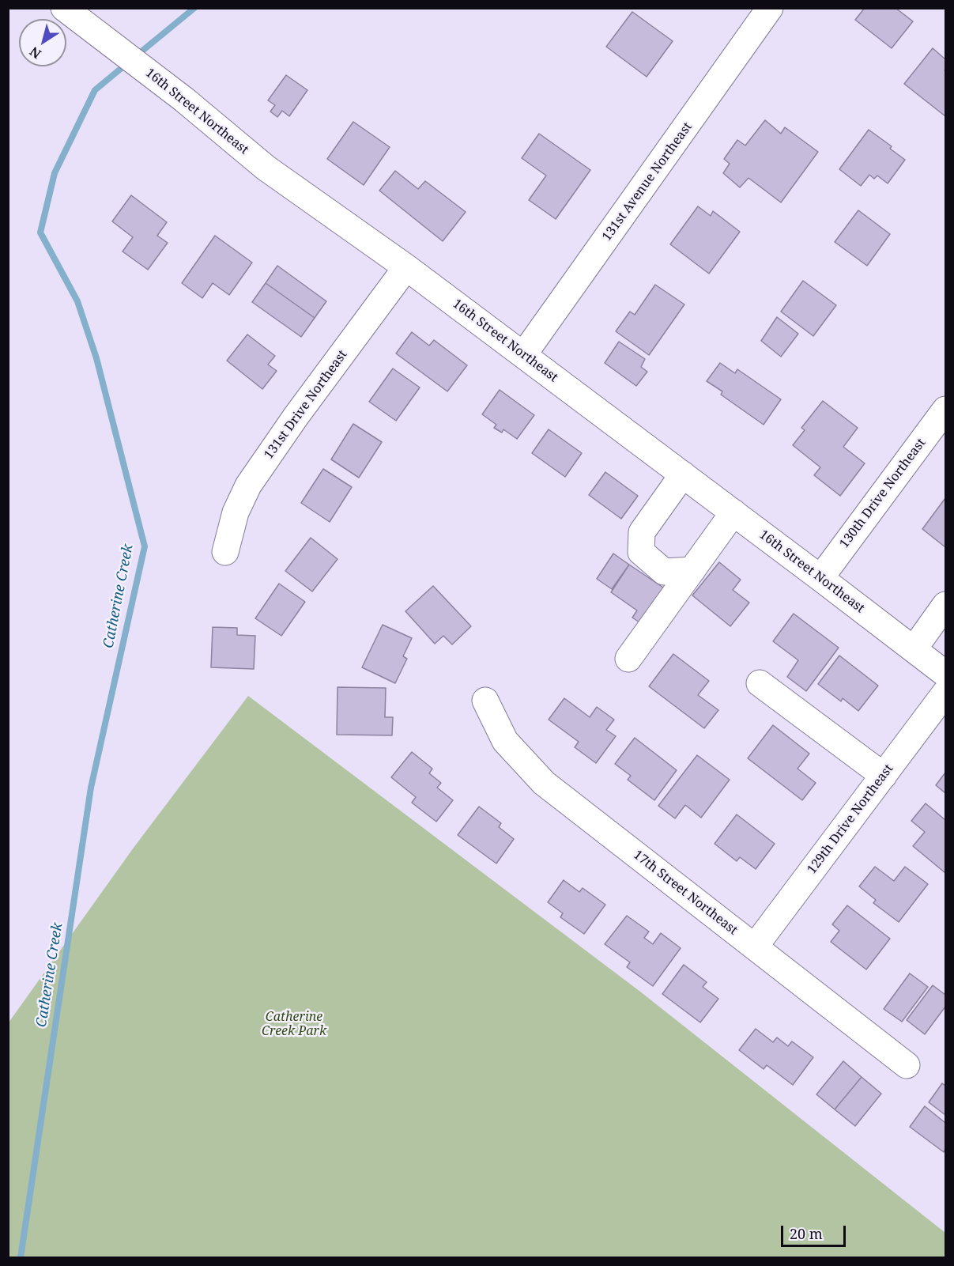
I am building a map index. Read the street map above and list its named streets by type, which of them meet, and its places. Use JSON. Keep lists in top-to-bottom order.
{
  "streets": {
    "street": [
      "16th Street Northeast",
      "131st Avenue Northeast",
      "131st Drive Northeast",
      "130th Drive Northeast",
      "129th Drive Northeast",
      "17th Street Northeast"
    ]
  },
  "crossings": [
    ["16th Street Northeast", "131st Avenue Northeast"],
    ["16th Street Northeast", "131st Drive Northeast"],
    ["16th Street Northeast", "130th Drive Northeast"],
    ["129th Drive Northeast", "17th Street Northeast"]
  ],
  "water": ["Catherine Creek"],
  "parks": ["Catherine Creek Park"],
  "scale_bar": "20 m",
  "north": "bottom left"
}
